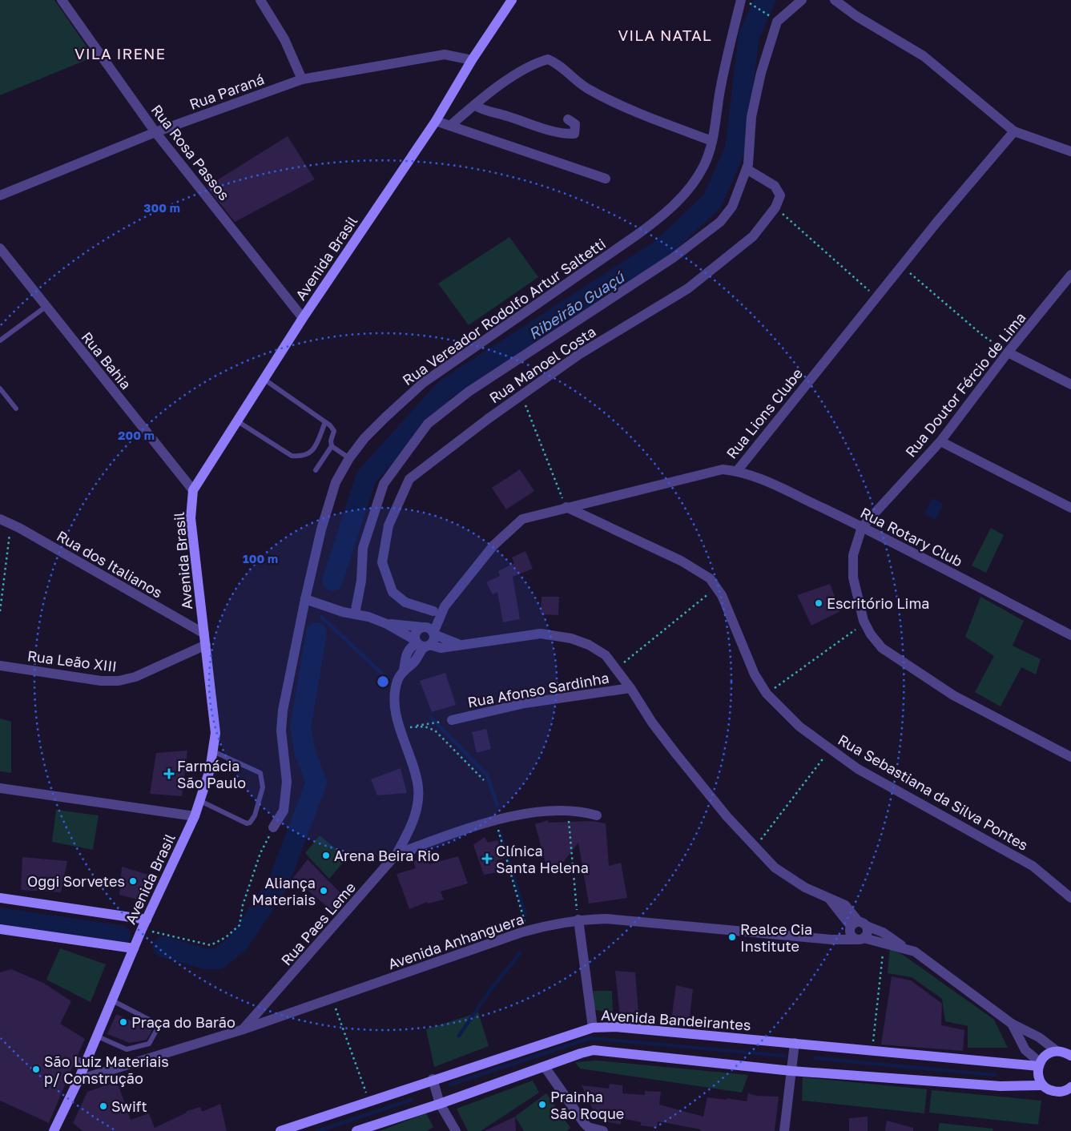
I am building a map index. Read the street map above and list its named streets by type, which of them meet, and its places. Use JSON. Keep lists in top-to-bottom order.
{
  "streets": {
    "street": [
      "Rua Paraná",
      "Rua Rosa Passos",
      "Avenida Brasil",
      "Rua Vereador Rodolfo Artur Saltetti",
      "Rua Bahia",
      "Rua Manoel Costa",
      "Rua Doutor Fércio de Lima",
      "Rua Lions Clube",
      "Rua Rotary Club",
      "Rua dos Italianos",
      "Rua Leão XIII",
      "Rua Afonso Sardinha",
      "Rua Sebastiana da Silva Pontes",
      "Rua Paes Leme",
      "Avenida Anhanguera",
      "Avenida Bandeirantes"
    ]
  },
  "crossings": [
    ["Rua Paraná", "Rua Rosa Passos"],
    ["Rua Paraná", "Avenida Brasil"],
    ["Rua Rosa Passos", "Avenida Brasil"],
    ["Avenida Brasil", "Rua Bahia"],
    ["Avenida Brasil", "Rua dos Italianos"],
    ["Avenida Brasil", "Rua Leão XIII"],
    ["Avenida Brasil", "Avenida Anhanguera"],
    ["Rua Manoel Costa", "Rua Lions Clube"],
    ["Rua Doutor Fércio de Lima", "Rua Rotary Club"],
    ["Rua Lions Clube", "Rua Rotary Club"],
    ["Rua Lions Clube", "Rua Sebastiana da Silva Pontes"],
    ["Rua Lions Clube", "Rua Paes Leme"],
    ["Rua Paes Leme", "Avenida Anhanguera"]
  ],
  "districts": ["VILA NATAL", "VILA IRENE"],
  "water": ["Ribeirão Guaçú"],
  "places": {
    "other": [
      "Escritório Lima",
      "Arena Beira Rio",
      "Oggi Sorvetes",
      "Aliança Materiais",
      "Realce Cia Institute",
      "Praça do Barão",
      "São Luiz Materiais p/ Construção",
      "Prainha São Roque",
      "Swift"
    ],
    "health": ["Farmácia São Paulo", "Clínica Santa Helena"]
  },
  "rings": ["300 m", "200 m", "100 m"]
}
